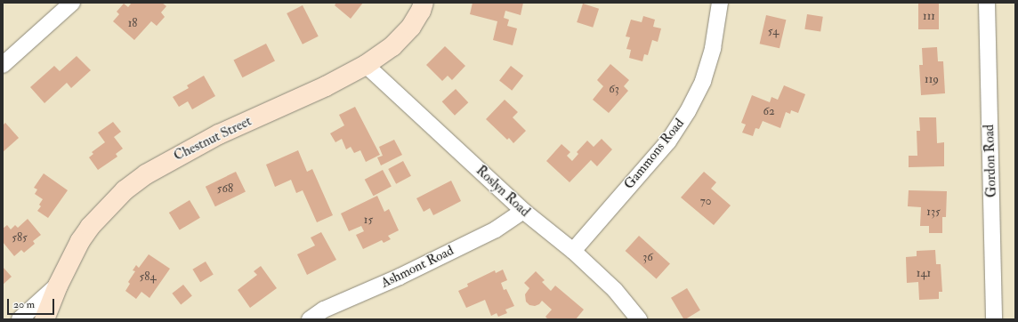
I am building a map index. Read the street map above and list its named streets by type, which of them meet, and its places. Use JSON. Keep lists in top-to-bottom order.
{
  "streets": {
    "main road": ["Chestnut Street"],
    "street": [
      "Gammons Road",
      "Gordon Road",
      "Roslyn Road",
      "Ashmont Road"
    ]
  },
  "crossings": [
    ["Chestnut Street", "Roslyn Road"],
    ["Gammons Road", "Roslyn Road"],
    ["Roslyn Road", "Ashmont Road"]
  ],
  "house_numbers": [
    "111",
    "18",
    "54",
    "119",
    "63",
    "62",
    "568",
    "70",
    "135",
    "15",
    "585",
    "36",
    "141",
    "584"
  ],
  "scale_bar": "20 m"
}
